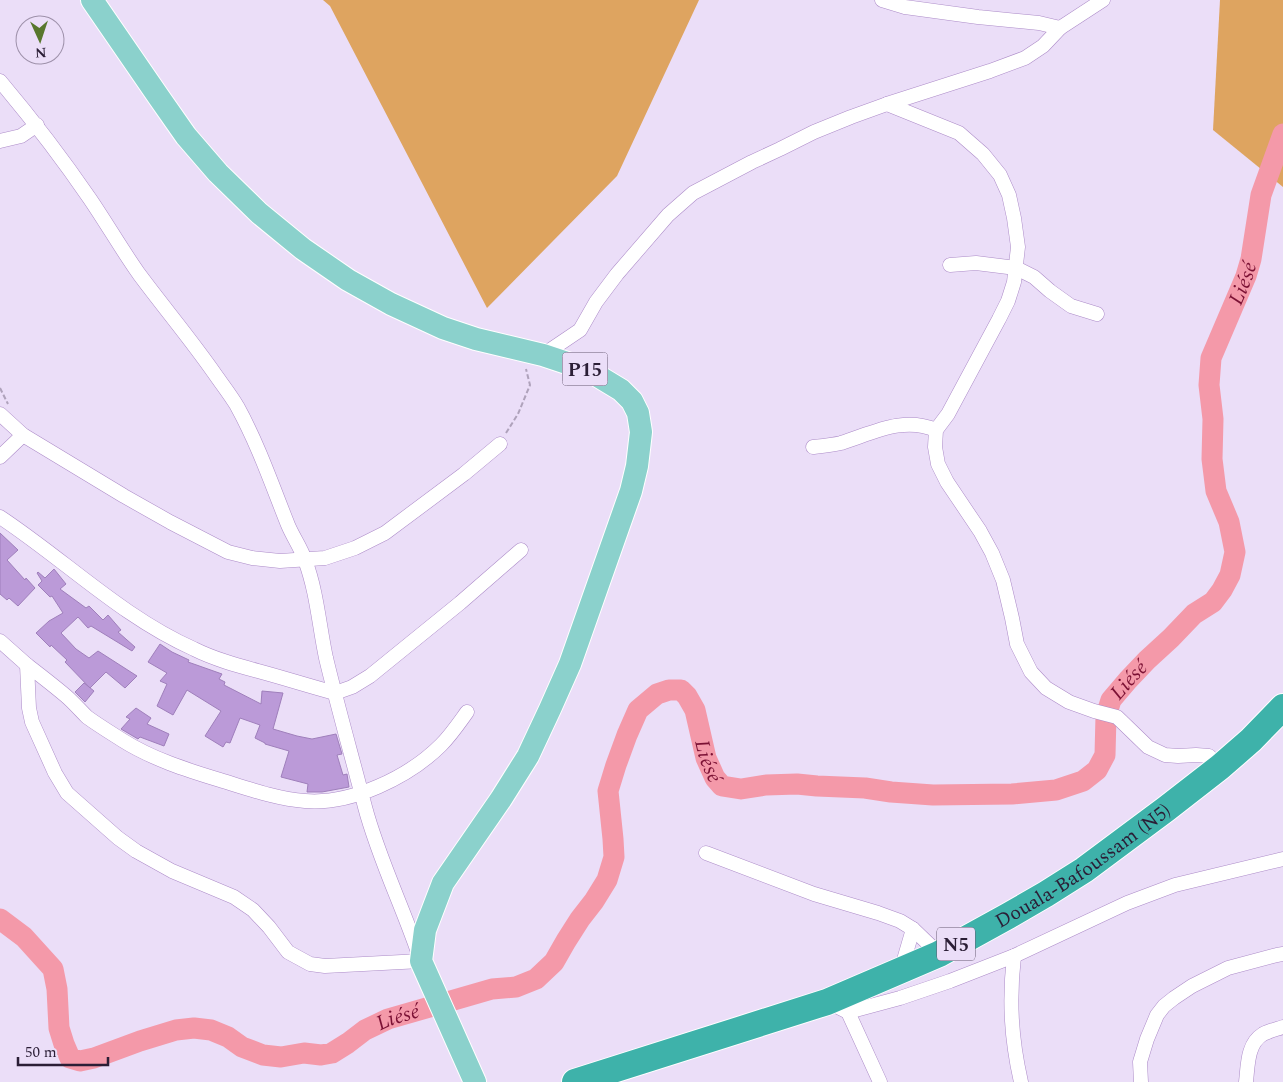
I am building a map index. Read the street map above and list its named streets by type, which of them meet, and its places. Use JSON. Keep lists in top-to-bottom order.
{
  "streets": {
    "highway": ["Douala-Bafoussam (N5)", "N5"],
    "main road": ["P15"]
  },
  "water": ["Liésé"],
  "scale_bar": "50 m",
  "north": "bottom"
}
